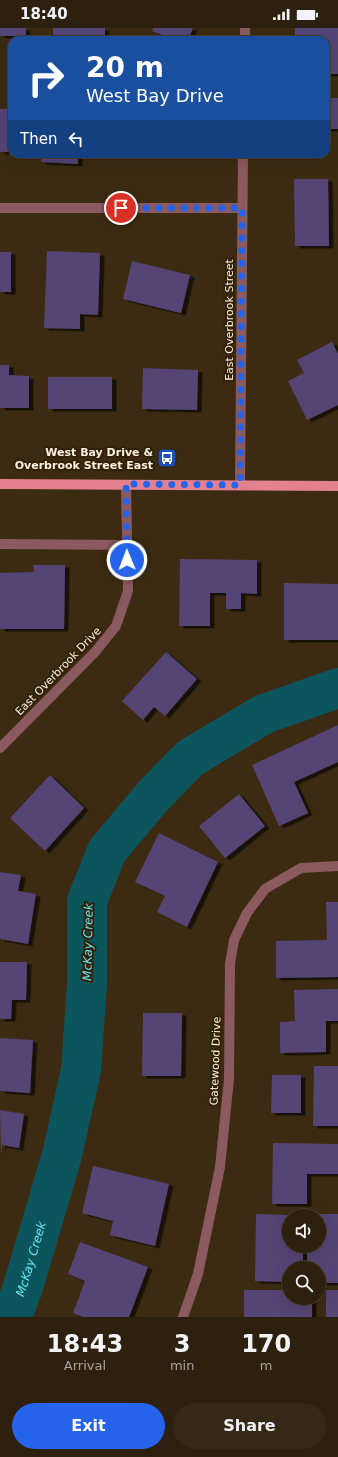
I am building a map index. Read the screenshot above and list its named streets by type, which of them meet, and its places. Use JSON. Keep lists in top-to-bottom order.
{
  "streets": {
    "street": ["East Overbrook Street", "East Overbrook Drive", "Gatewood Drive"]
  },
  "water": ["McKay Creek"],
  "places": {
    "bus stop": ["West Bay Drive & Overbrook Street East"]
  },
  "page": {
    "status": "18:40",
    "turn": ["20 m", "West Bay Drive"],
    "then": "Then",
    "eta": [
      "18:43",
      "Arrival",
      "3",
      "min",
      "170",
      "m"
    ],
    "buttons": ["Exit", "Share"]
  }
}
